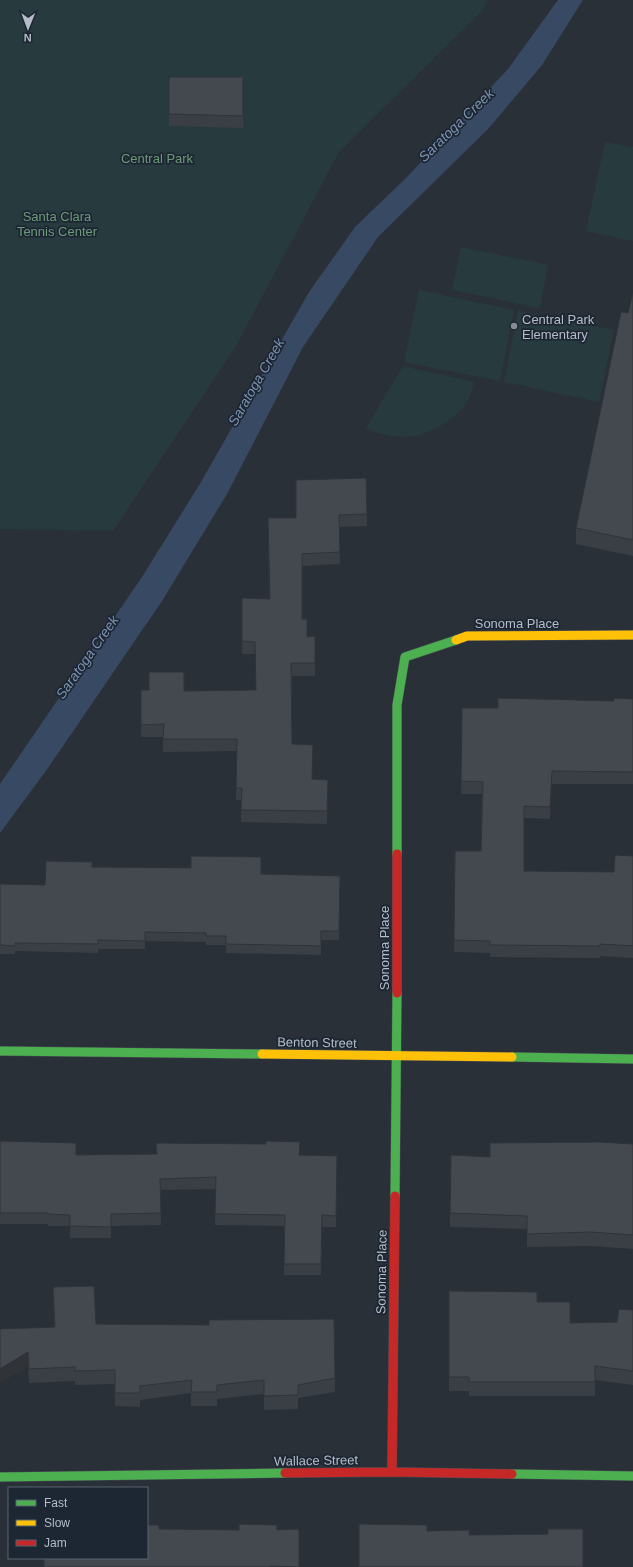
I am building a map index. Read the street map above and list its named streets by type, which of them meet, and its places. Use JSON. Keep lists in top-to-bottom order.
{
  "streets": {
    "street": ["Sonoma Place", "Benton Street", "Wallace Street"]
  },
  "crossings": [
    ["Sonoma Place", "Benton Street"],
    ["Sonoma Place", "Wallace Street"]
  ],
  "water": ["Saratoga Creek"],
  "parks": ["Central Park", "Santa Clara Tennis Center"],
  "places": ["Central Park Elementary"],
  "legend": ["Fast", "Slow", "Jam"],
  "north": "bottom"
}
